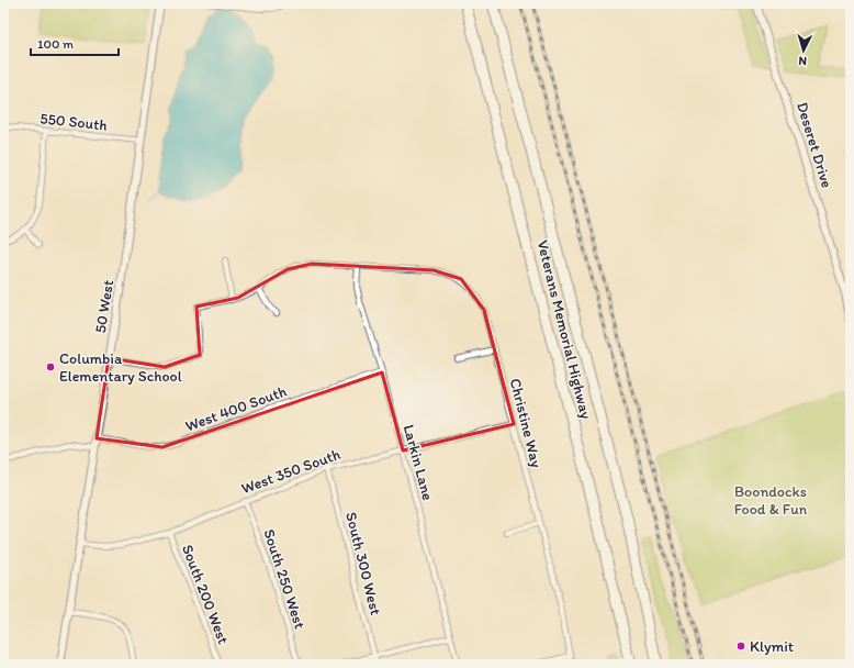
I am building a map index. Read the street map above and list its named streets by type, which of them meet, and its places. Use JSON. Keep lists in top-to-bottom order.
{
  "streets": {
    "highway": ["Veterans Memorial Highway"],
    "street": [
      "550 South",
      "Deseret Drive",
      "50 West",
      "West 400 South",
      "Christine Way",
      "Larkin Lane",
      "West 350 South",
      "South 300 West",
      "South 250 West",
      "South 200 West"
    ]
  },
  "crossings": [
    ["550 South", "50 West"],
    ["50 West", "West 400 South"],
    ["50 West", "Christine Way"],
    ["50 West", "West 350 South"],
    ["West 400 South", "Larkin Lane"],
    ["Christine Way", "Larkin Lane"],
    ["Christine Way", "West 350 South"],
    ["Larkin Lane", "West 350 South"],
    ["West 350 South", "South 300 West"],
    ["West 350 South", "South 250 West"],
    ["West 350 South", "South 200 West"]
  ],
  "parks": ["Boondocks Food & Fun"],
  "places": ["Columbia Elementary School", "Klymit"],
  "scale_bar": "100 m",
  "north": "bottom"
}
